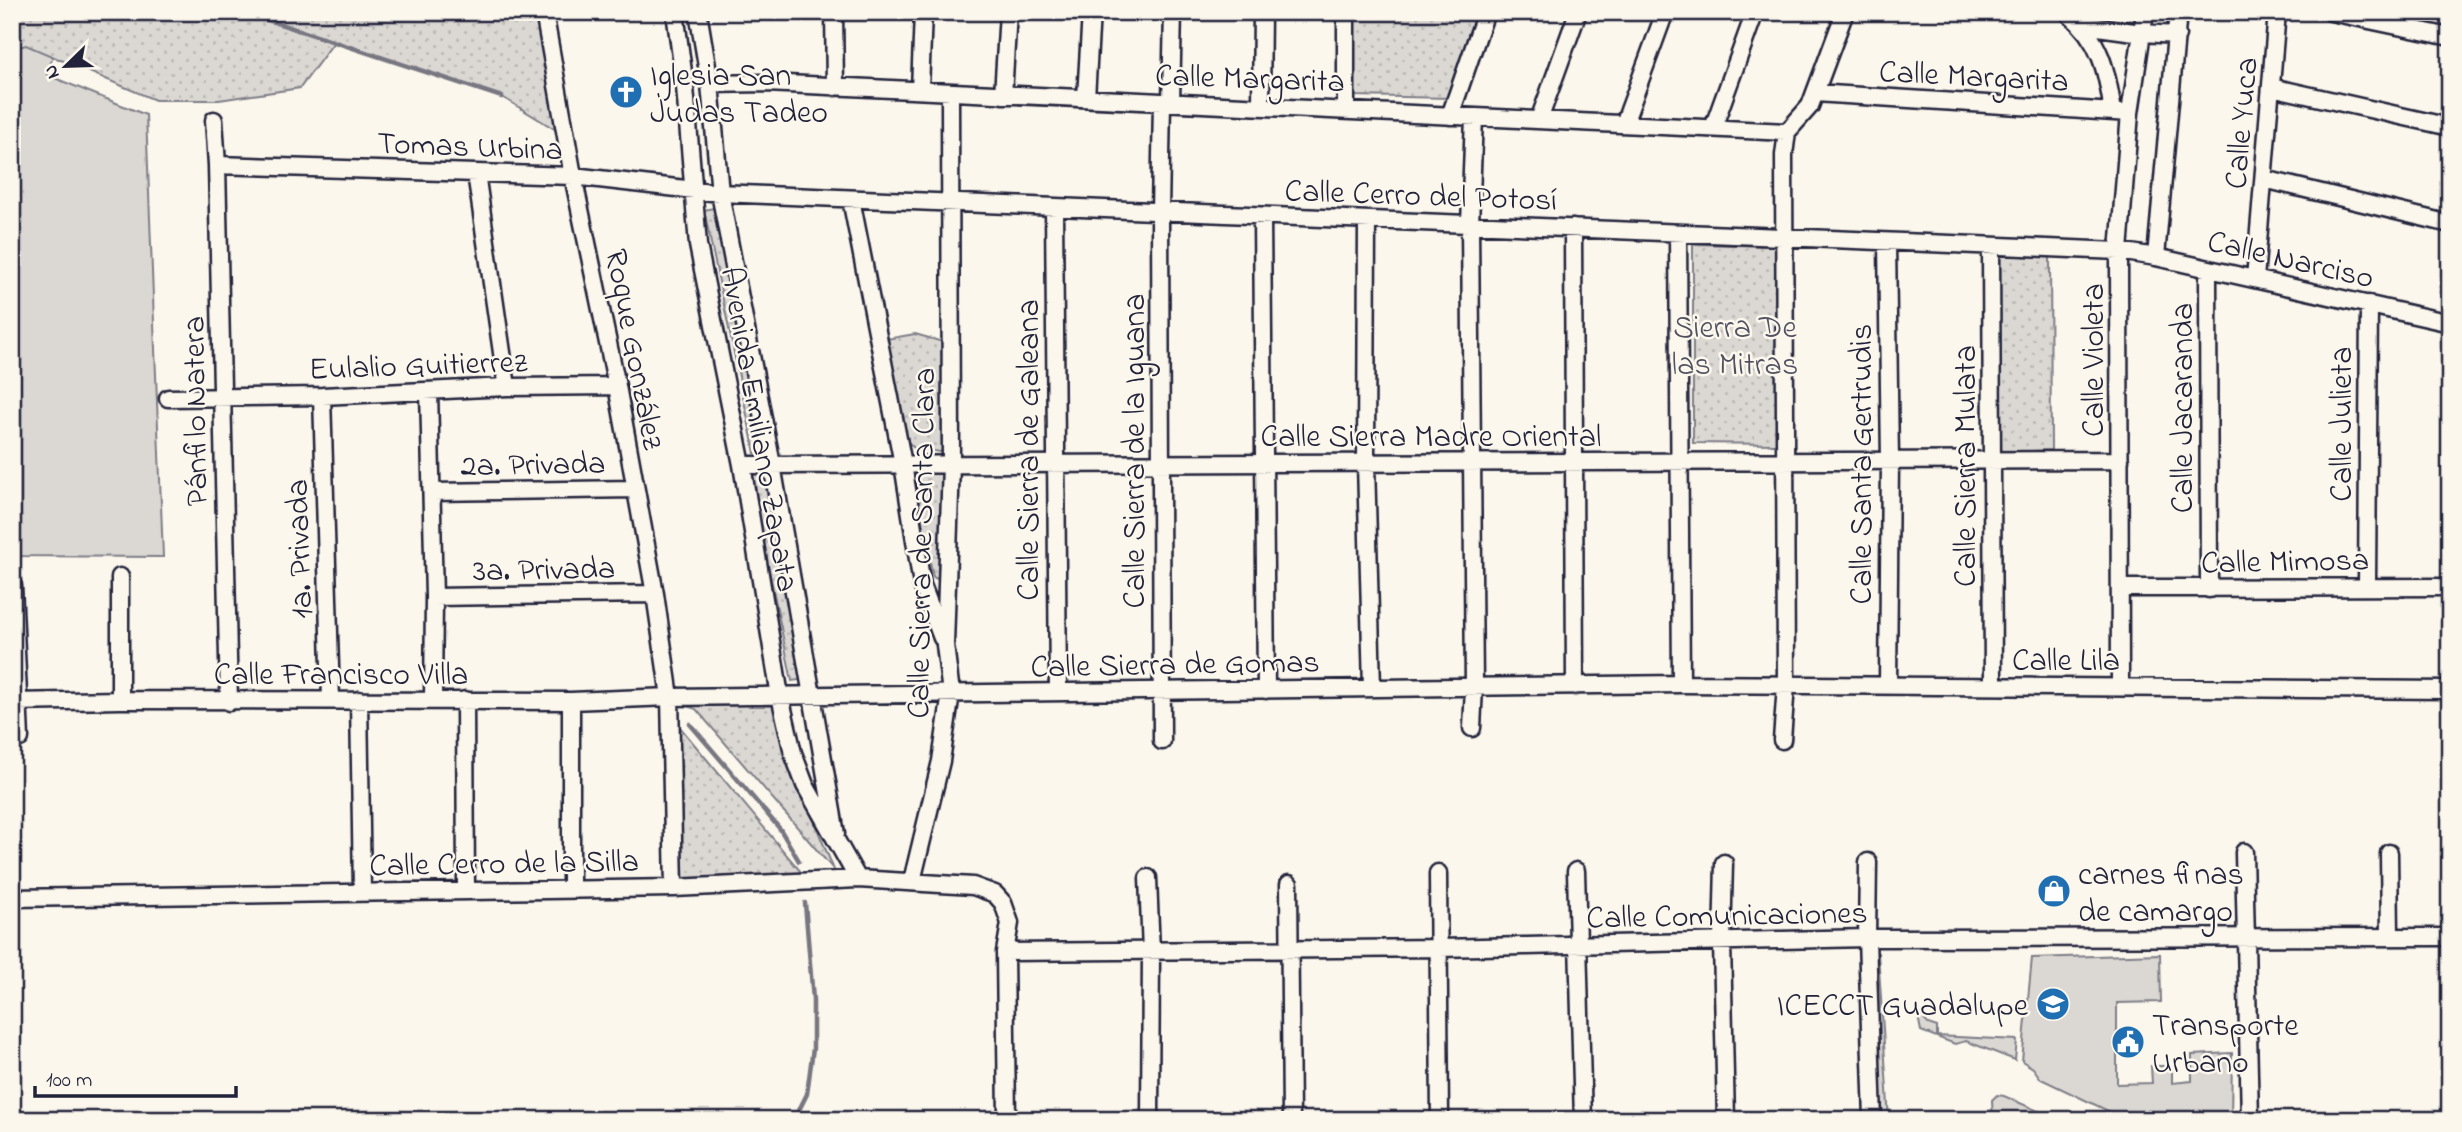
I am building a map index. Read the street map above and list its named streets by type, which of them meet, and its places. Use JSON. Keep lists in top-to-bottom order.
{
  "streets": {
    "street": [
      "Calle Margarita",
      "Calle Yuca",
      "Tomas Urbina",
      "Calle Cerro del Potosí",
      "Calle Narciso",
      "Roque González",
      "Calle Violeta",
      "Eulalio Guitierrez",
      "Calle Jacaranda",
      "Pánfilo Natera",
      "Calle Julieta",
      "Avenida Emiliano Zapata",
      "Calle Sierra Madre Oriental",
      "Calle Sierra de Galeana",
      "Calle Sierra de la Iguana",
      "2a. Privada",
      "Calle Santa Gertrudis",
      "Calle Sierra Mulata",
      "Calle Sierra de Santa Clara",
      "1a. Privada",
      "Calle Mimosa",
      "3a. Privada",
      "Calle Lila",
      "Calle Sierra de Gomas",
      "Calle Francisco Villa",
      "Calle Cerro de la Silla",
      "Calle Comunicaciones"
    ]
  },
  "crossings": [
    ["Calle Margarita", "Calle Violeta"],
    ["Calle Margarita", "Avenida Emiliano Zapata"],
    ["Calle Margarita", "Calle Sierra de la Iguana"],
    ["Calle Margarita", "Calle Sierra de Santa Clara"],
    ["Calle Yuca", "Calle Narciso"],
    ["Tomas Urbina", "Calle Cerro del Potosí"],
    ["Tomas Urbina", "Roque González"],
    ["Tomas Urbina", "Pánfilo Natera"],
    ["Tomas Urbina", "Avenida Emiliano Zapata"],
    ["Calle Cerro del Potosí", "Calle Narciso"],
    ["Calle Cerro del Potosí", "Calle Violeta"],
    ["Calle Cerro del Potosí", "Avenida Emiliano Zapata"],
    ["Calle Cerro del Potosí", "Calle Sierra de Galeana"],
    ["Calle Cerro del Potosí", "Calle Sierra de la Iguana"],
    ["Calle Cerro del Potosí", "Calle Santa Gertrudis"],
    ["Calle Cerro del Potosí", "Calle Sierra Mulata"],
    ["Calle Cerro del Potosí", "Calle Sierra de Santa Clara"],
    ["Calle Narciso", "Calle Violeta"],
    ["Calle Narciso", "Calle Jacaranda"],
    ["Calle Narciso", "Calle Julieta"],
    ["Roque González", "Eulalio Guitierrez"],
    ["Roque González", "2a. Privada"],
    ["Roque González", "3a. Privada"],
    ["Roque González", "Calle Sierra de Gomas"],
    ["Roque González", "Calle Francisco Villa"],
    ["Roque González", "Calle Cerro de la Silla"],
    ["Calle Violeta", "Calle Sierra Madre Oriental"],
    ["Calle Violeta", "Calle Mimosa"],
    ["Calle Violeta", "Calle Lila"],
    ["Eulalio Guitierrez", "Pánfilo Natera"],
    ["Eulalio Guitierrez", "1a. Privada"],
    ["Calle Jacaranda", "Calle Mimosa"],
    ["Pánfilo Natera", "Calle Francisco Villa"],
    ["Calle Julieta", "Calle Mimosa"],
    ["Avenida Emiliano Zapata", "Calle Sierra Madre Oriental"],
    ["Avenida Emiliano Zapata", "Calle Sierra de Gomas"],
    ["Avenida Emiliano Zapata", "Calle Cerro de la Silla"],
    ["Calle Sierra Madre Oriental", "Calle Sierra de Galeana"],
    ["Calle Sierra Madre Oriental", "Calle Sierra de la Iguana"],
    ["Calle Sierra Madre Oriental", "Calle Santa Gertrudis"],
    ["Calle Sierra Madre Oriental", "Calle Sierra Mulata"],
    ["Calle Sierra Madre Oriental", "Calle Sierra de Santa Clara"],
    ["Calle Sierra de Galeana", "Calle Sierra de Gomas"],
    ["Calle Sierra de la Iguana", "Calle Sierra de Gomas"],
    ["Calle Santa Gertrudis", "Calle Lila"],
    ["Calle Sierra Mulata", "Calle Lila"],
    ["Calle Sierra de Santa Clara", "Calle Sierra de Gomas"],
    ["Calle Sierra de Santa Clara", "Calle Cerro de la Silla"],
    ["1a. Privada", "Calle Francisco Villa"],
    ["Calle Lila", "Calle Sierra de Gomas"],
    ["Calle Sierra de Gomas", "Calle Francisco Villa"],
    ["Calle Cerro de la Silla", "Calle Comunicaciones"]
  ],
  "parks": ["Sierra De las Mitras"],
  "places": {
    "church": ["Iglesia San Judas Tadeo"],
    "shop": ["carnes finas de camargo"],
    "school or university": ["ICECCT Guadalupe"],
    "public building": ["Transporte Urbano"]
  },
  "scale_bar": "100 m",
  "north": "bottom left"
}
